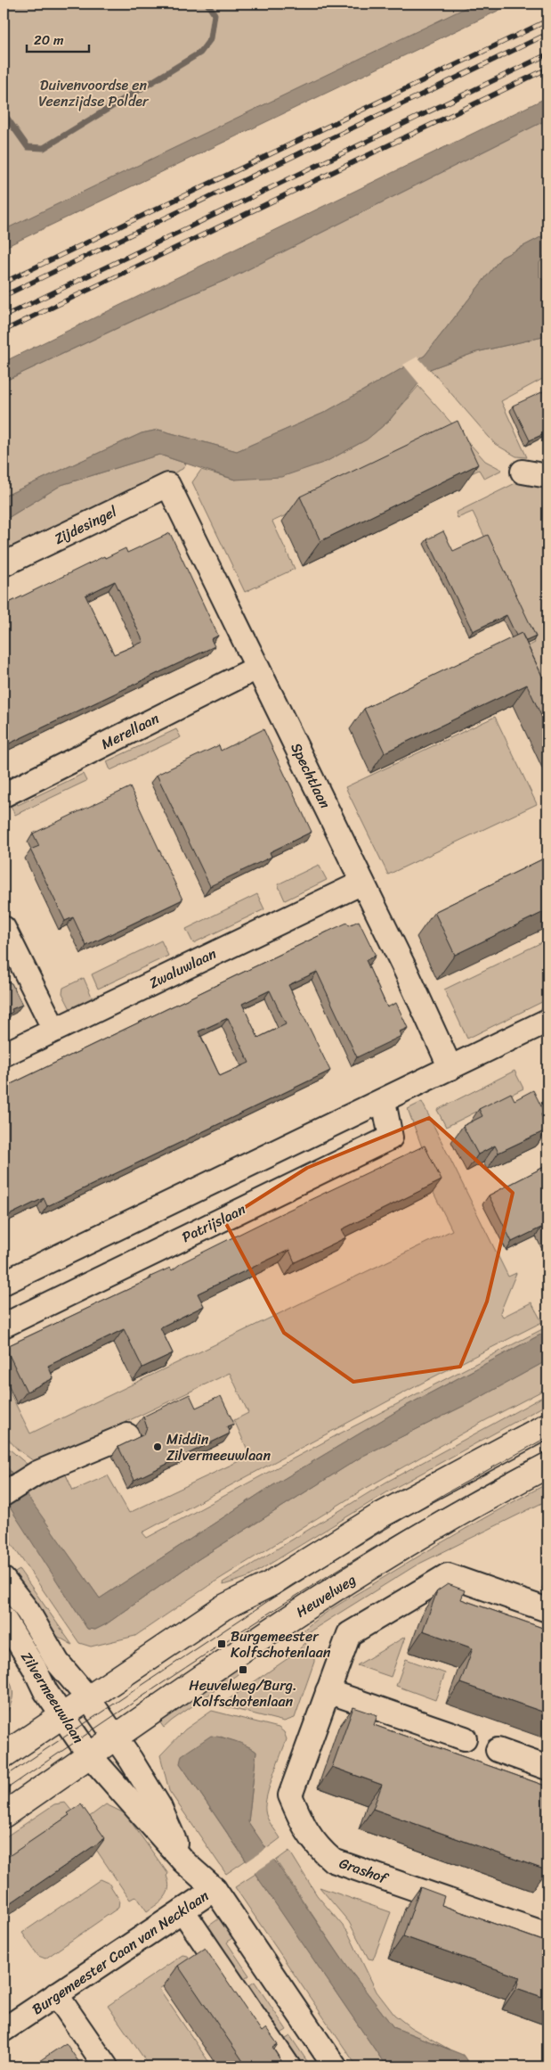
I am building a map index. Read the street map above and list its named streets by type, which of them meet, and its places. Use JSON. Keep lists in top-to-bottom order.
{
  "streets": {
    "main road": ["Heuvelweg"],
    "street": [
      "Zijdesingel",
      "Merellaan",
      "Spechtlaan",
      "Zwaluwlaan",
      "Patrijslaan",
      "Zilvermeeuwlaan",
      "Grashof",
      "Burgemeester Caan van Necklaan"
    ]
  },
  "crossings": [
    ["Zijdesingel", "Spechtlaan"],
    ["Merellaan", "Spechtlaan"],
    ["Spechtlaan", "Zwaluwlaan"],
    ["Heuvelweg", "Zilvermeeuwlaan"]
  ],
  "parks": ["Duivenvoordse en Veenzijdse Polder"],
  "places": {
    "other": ["Middin Zilvermeeuwlaan"],
    "transit": ["Burgemeester Kolfschotenlaan", "Heuvelweg/Burg. Kolfschotenlaan"]
  },
  "scale_bar": "20 m"
}
